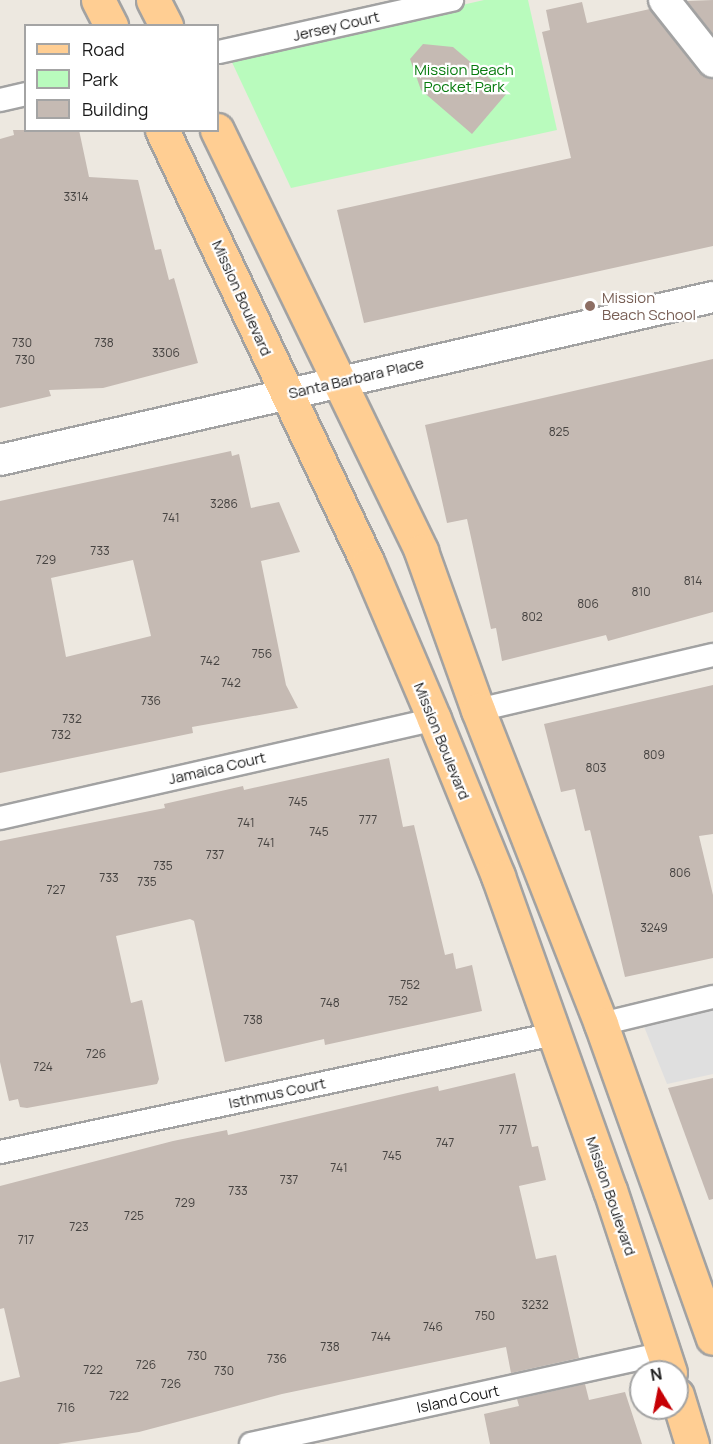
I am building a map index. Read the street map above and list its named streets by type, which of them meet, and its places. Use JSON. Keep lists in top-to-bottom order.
{
  "streets": {
    "main road": ["Mission Boulevard"],
    "street": [
      "Jersey Court",
      "Santa Barbara Place",
      "Jamaica Court",
      "Isthmus Court",
      "Island Court"
    ]
  },
  "crossings": [
    ["Mission Boulevard", "Santa Barbara Place"],
    ["Mission Boulevard", "Jamaica Court"],
    ["Mission Boulevard", "Isthmus Court"]
  ],
  "parks": ["Mission Beach Pocket Park"],
  "places": ["Mission Beach School"],
  "house_numbers": [
    "3314",
    "730",
    "738",
    "3306",
    "730",
    "825",
    "3286",
    "741",
    "733",
    "729",
    "814",
    "810",
    "806",
    "802",
    "756",
    "742",
    "742",
    "736",
    "732",
    "732",
    "809",
    "803",
    "745",
    "777",
    "741",
    "745",
    "741",
    "737",
    "735",
    "806",
    "733",
    "735",
    "727",
    "3249",
    "752",
    "752",
    "748",
    "738",
    "726",
    "724",
    "777",
    "747",
    "745",
    "741",
    "737",
    "733",
    "729",
    "725",
    "723",
    "717",
    "3232",
    "750",
    "746",
    "744",
    "738",
    "730",
    "736",
    "726",
    "722",
    "730",
    "726",
    "722",
    "716"
  ],
  "legend": ["Road", "Park", "Building"],
  "north": "top"
}
